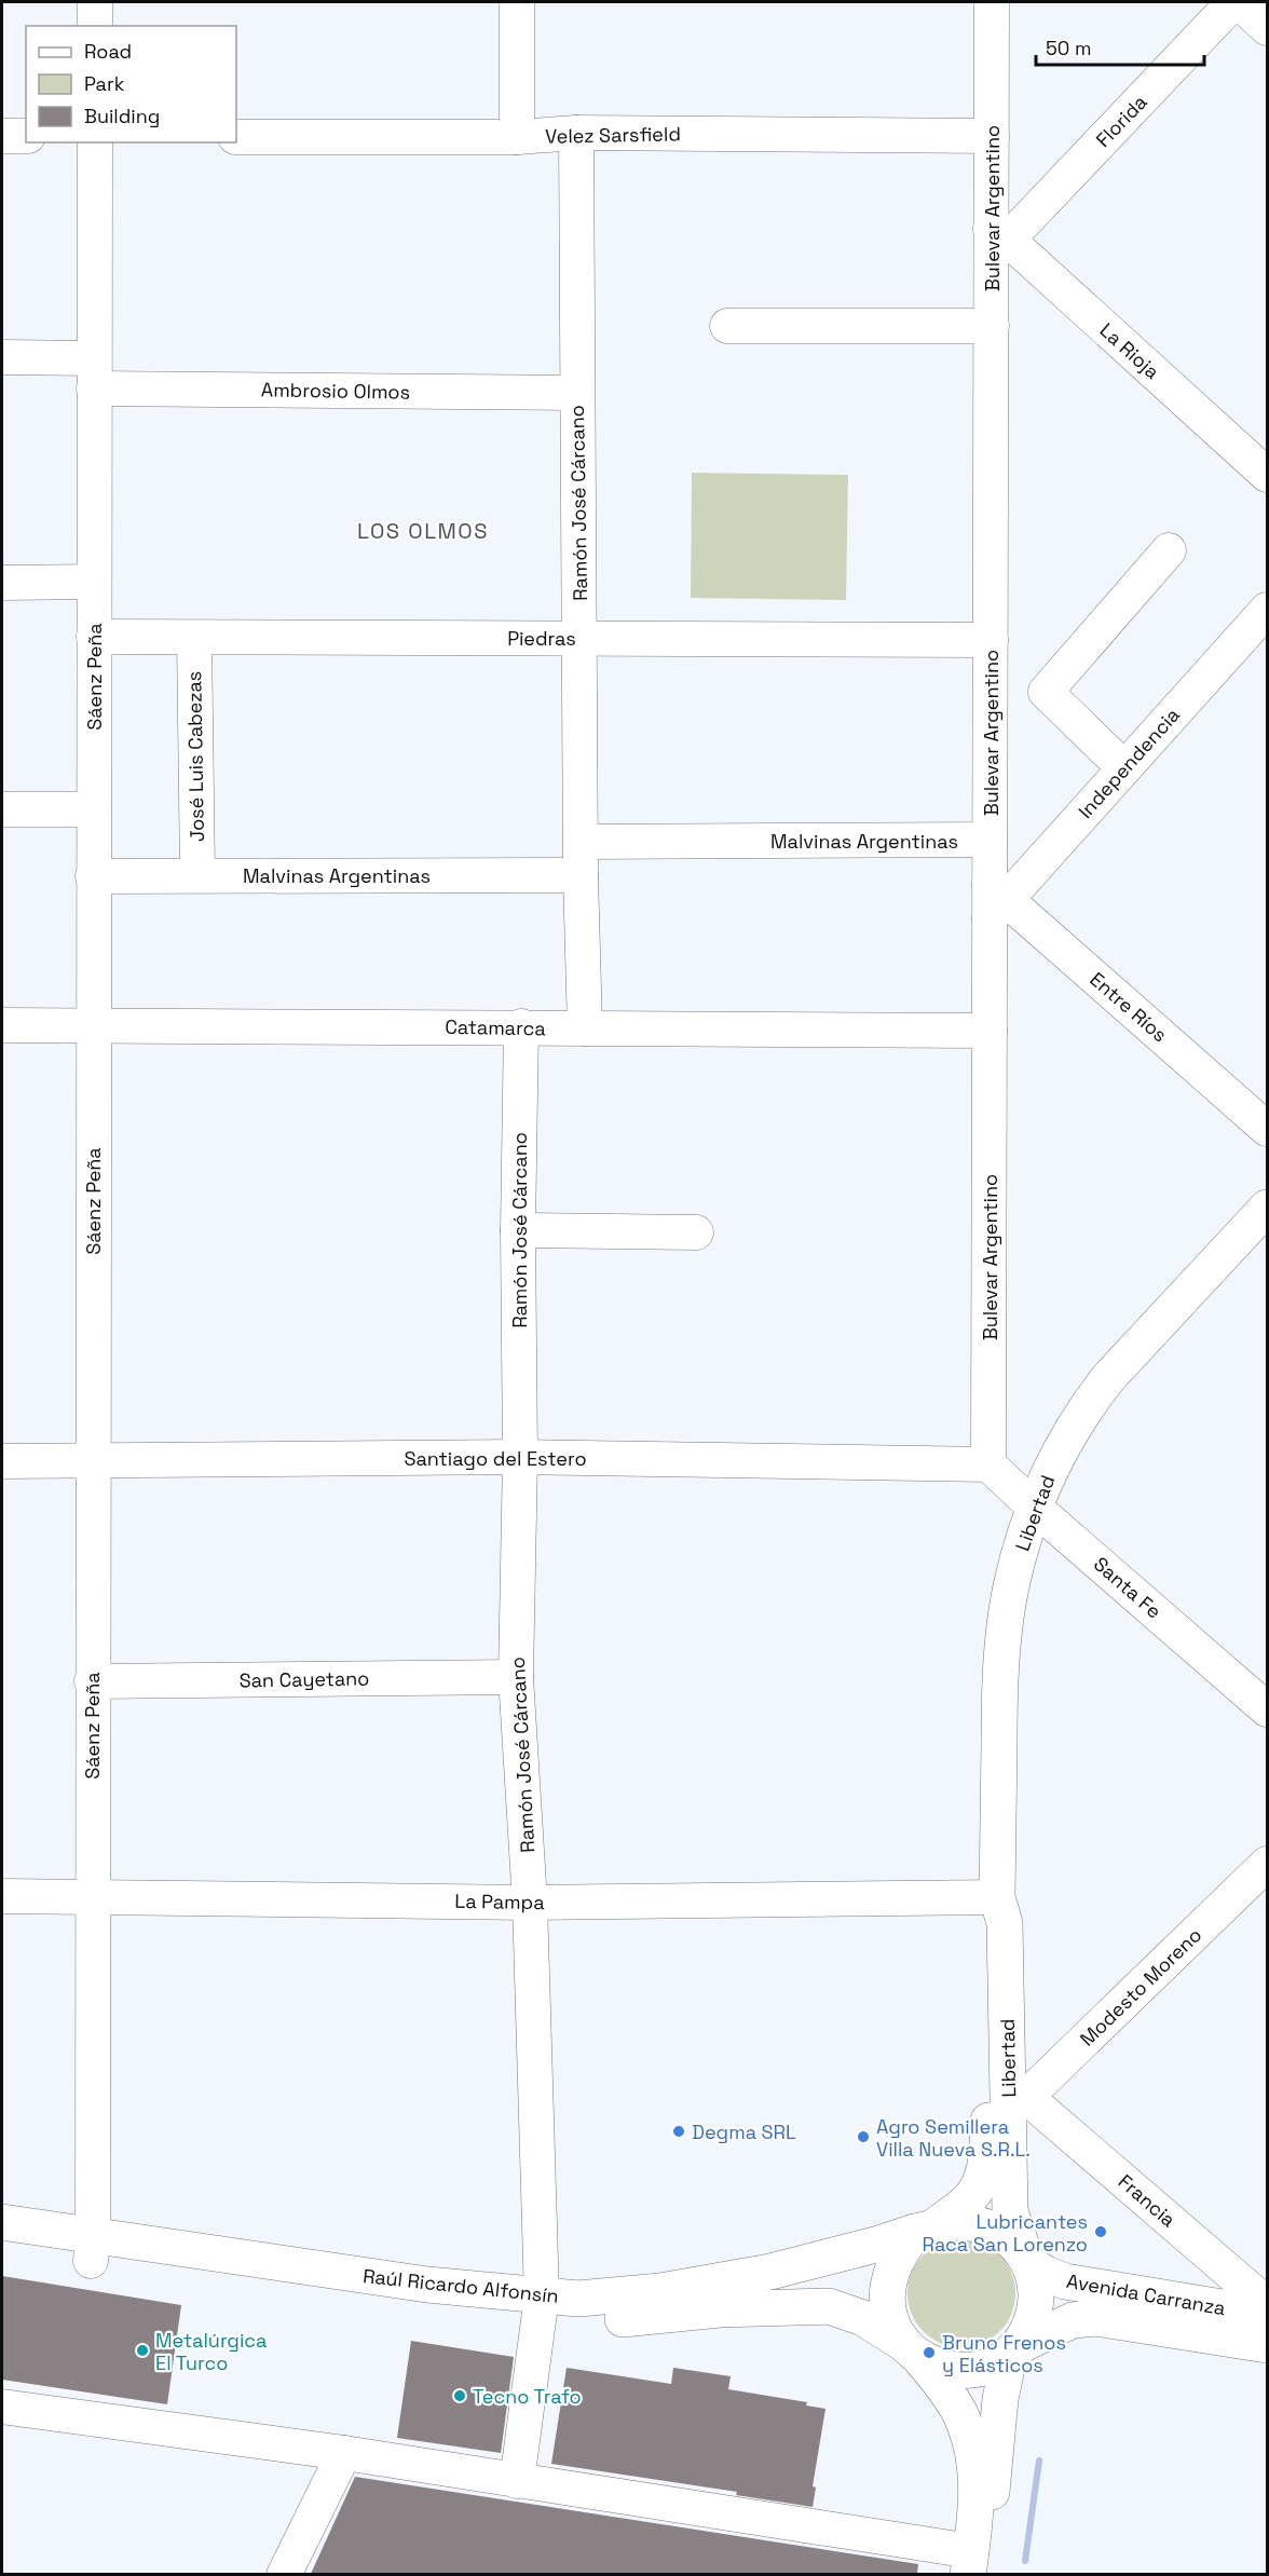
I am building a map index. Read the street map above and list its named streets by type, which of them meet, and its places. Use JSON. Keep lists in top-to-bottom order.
{
  "streets": {
    "main road": ["Libertad", "Raúl Ricardo Alfonsín", "Avenida Carranza"],
    "street": [
      "Florida",
      "Velez Sarsfield",
      "Bulevar Argentino",
      "La Rioja",
      "Ambrosio Olmos",
      "Ramón José Cárcano",
      "Piedras",
      "Sáenz Peña",
      "José Luis Cabezas",
      "Independencia",
      "Malvinas Argentinas",
      "Entre Ríos",
      "Catamarca",
      "Santiago del Estero",
      "Santa Fe",
      "San Cayetano",
      "La Pampa",
      "Modesto Moreno",
      "Francia"
    ]
  },
  "crossings": [
    ["Florida", "Bulevar Argentino"],
    ["Florida", "La Rioja"],
    ["Velez Sarsfield", "Bulevar Argentino"],
    ["Velez Sarsfield", "Ramón José Cárcano"],
    ["Bulevar Argentino", "La Rioja"],
    ["Bulevar Argentino", "Piedras"],
    ["Bulevar Argentino", "Independencia"],
    ["Bulevar Argentino", "Malvinas Argentinas"],
    ["Bulevar Argentino", "Entre Ríos"],
    ["Bulevar Argentino", "Catamarca"],
    ["Bulevar Argentino", "Santiago del Estero"],
    ["Bulevar Argentino", "Santa Fe"],
    ["Ambrosio Olmos", "Ramón José Cárcano"],
    ["Ambrosio Olmos", "Sáenz Peña"],
    ["Ramón José Cárcano", "Piedras"],
    ["Ramón José Cárcano", "Malvinas Argentinas"],
    ["Ramón José Cárcano", "Catamarca"],
    ["Ramón José Cárcano", "Santiago del Estero"],
    ["Ramón José Cárcano", "San Cayetano"],
    ["Ramón José Cárcano", "La Pampa"],
    ["Ramón José Cárcano", "Raúl Ricardo Alfonsín"],
    ["Piedras", "Sáenz Peña"],
    ["Piedras", "José Luis Cabezas"],
    ["Sáenz Peña", "Malvinas Argentinas"],
    ["Sáenz Peña", "Catamarca"],
    ["Sáenz Peña", "Santiago del Estero"],
    ["Sáenz Peña", "San Cayetano"],
    ["Sáenz Peña", "La Pampa"],
    ["Sáenz Peña", "Raúl Ricardo Alfonsín"],
    ["José Luis Cabezas", "Malvinas Argentinas"],
    ["Independencia", "Entre Ríos"],
    ["Santiago del Estero", "Santa Fe"],
    ["Libertad", "Santa Fe"],
    ["Libertad", "La Pampa"],
    ["Libertad", "Modesto Moreno"],
    ["Libertad", "Francia"],
    ["Libertad", "Raúl Ricardo Alfonsín"],
    ["Libertad", "Avenida Carranza"],
    ["Modesto Moreno", "Francia"],
    ["Raúl Ricardo Alfonsín", "Avenida Carranza"]
  ],
  "districts": ["LOS OLMOS"],
  "places": [
    "Degma SRL",
    "Agro Semillera Villa Nueva S.R.L.",
    "Lubricantes Raca San Lorenzo",
    "Metalúrgica El Turco",
    "Bruno Frenos y Elásticos",
    "Tecno Trafo"
  ],
  "legend": ["Road", "Park", "Building"],
  "scale_bar": "50 m"
}
